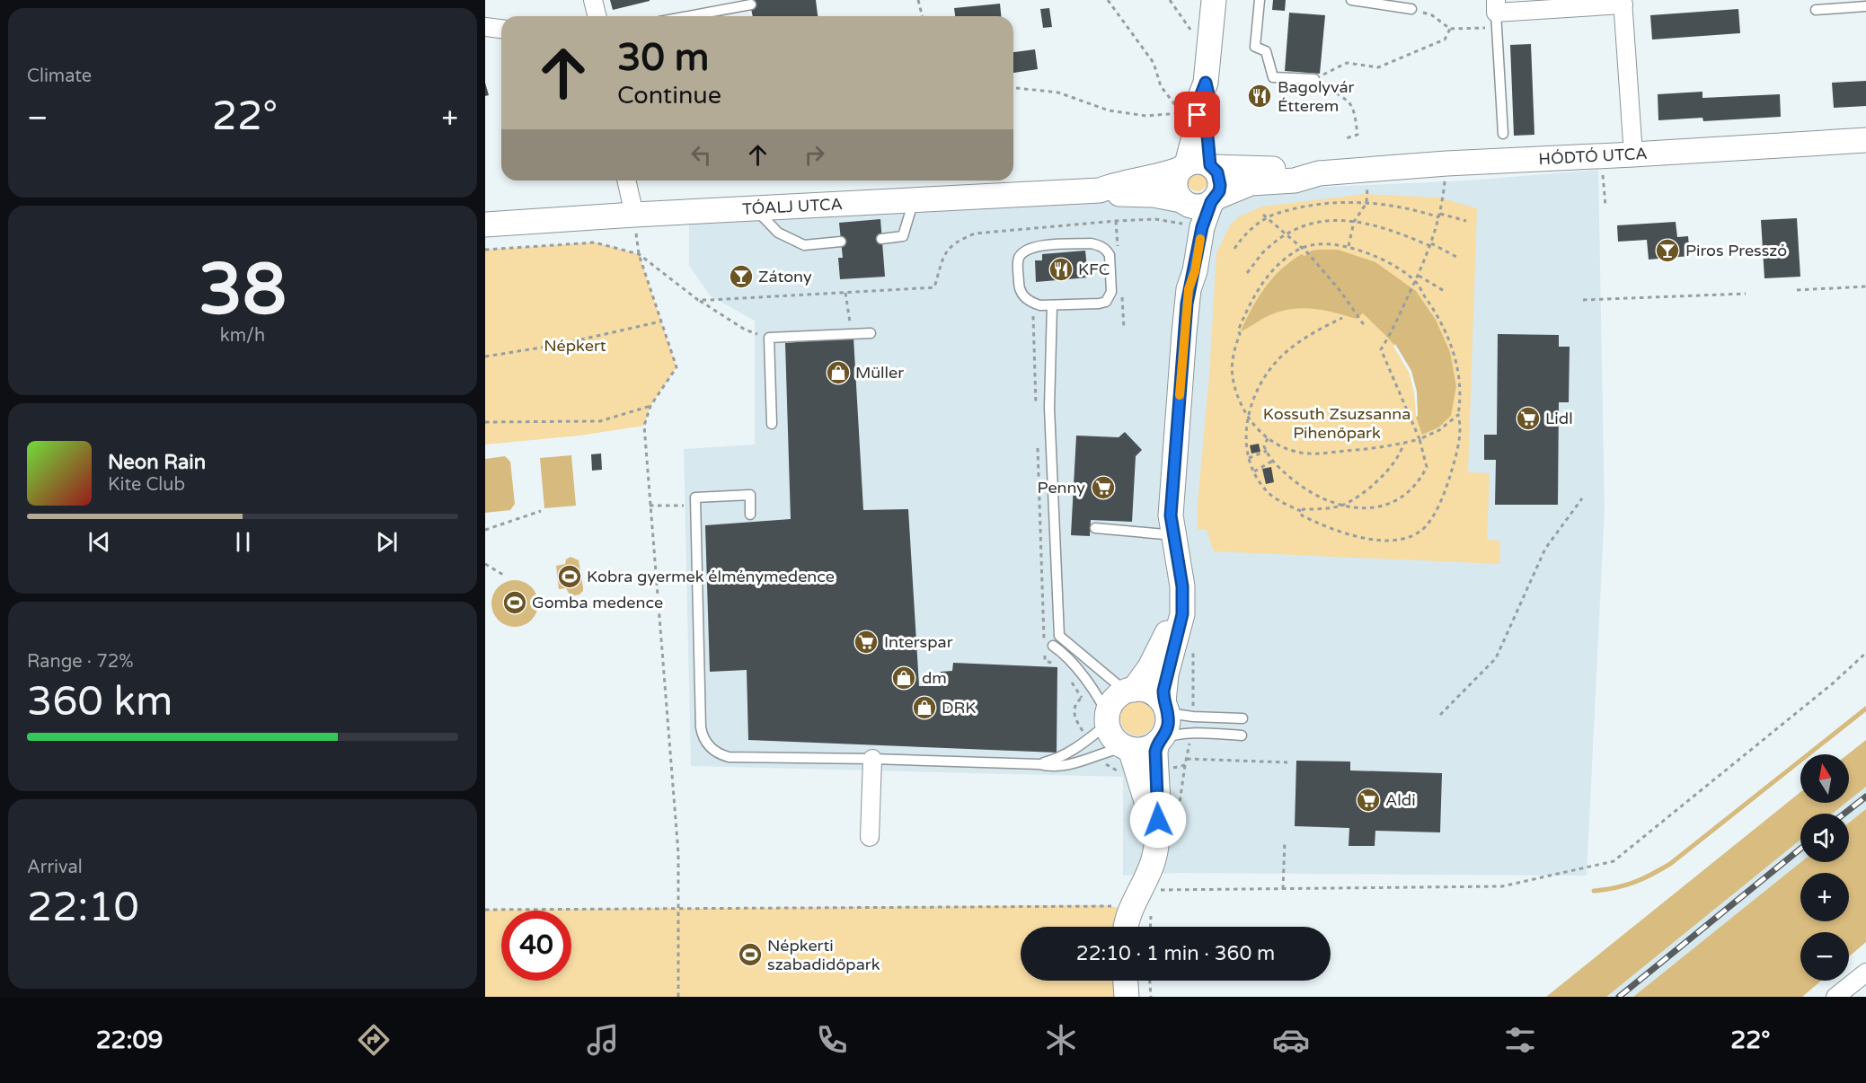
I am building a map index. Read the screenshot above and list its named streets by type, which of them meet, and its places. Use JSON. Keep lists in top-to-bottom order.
{
  "streets": {
    "street": ["HÓDTÓ UTCA", "TÓALJ UTCA"]
  },
  "crossings": [
    ["HÓDTÓ UTCA", "TÓALJ UTCA"]
  ],
  "parks": ["Népkert", "Kossuth Zsuzsanna Pihenőpark"],
  "places": {
    "restaurant": ["Bagolyvár Étterem", "KFC"],
    "bar": ["Piros Presszó", "Zátony"],
    "shop": ["Müller", "dm", "DRK"],
    "supermarket": [
      "Lidl",
      "Penny",
      "Interspar",
      "Aldi"
    ],
    "sports": ["Kobra gyermek élménymedence", "Gomba medence", "Népkerti szabadidőpark"]
  },
  "north": "top",
  "page": {
    "tile": [
      "Climate",
      ["38", "km/h"],
      ["Range · 72%", "360 km"],
      ["Arrival", "22:10"]
    ],
    "turn": ["30 m", "Continue"],
    "heat": ["−", "22°", "+"],
    "song": ["Neon Rain", "Kite Club"],
    "map_buttons": ["+", "−"],
    "limit": "40",
    "trip": "22:10 · 1 min · 360 m",
    "tabs": ["22:09", "22°"]
  }
}
